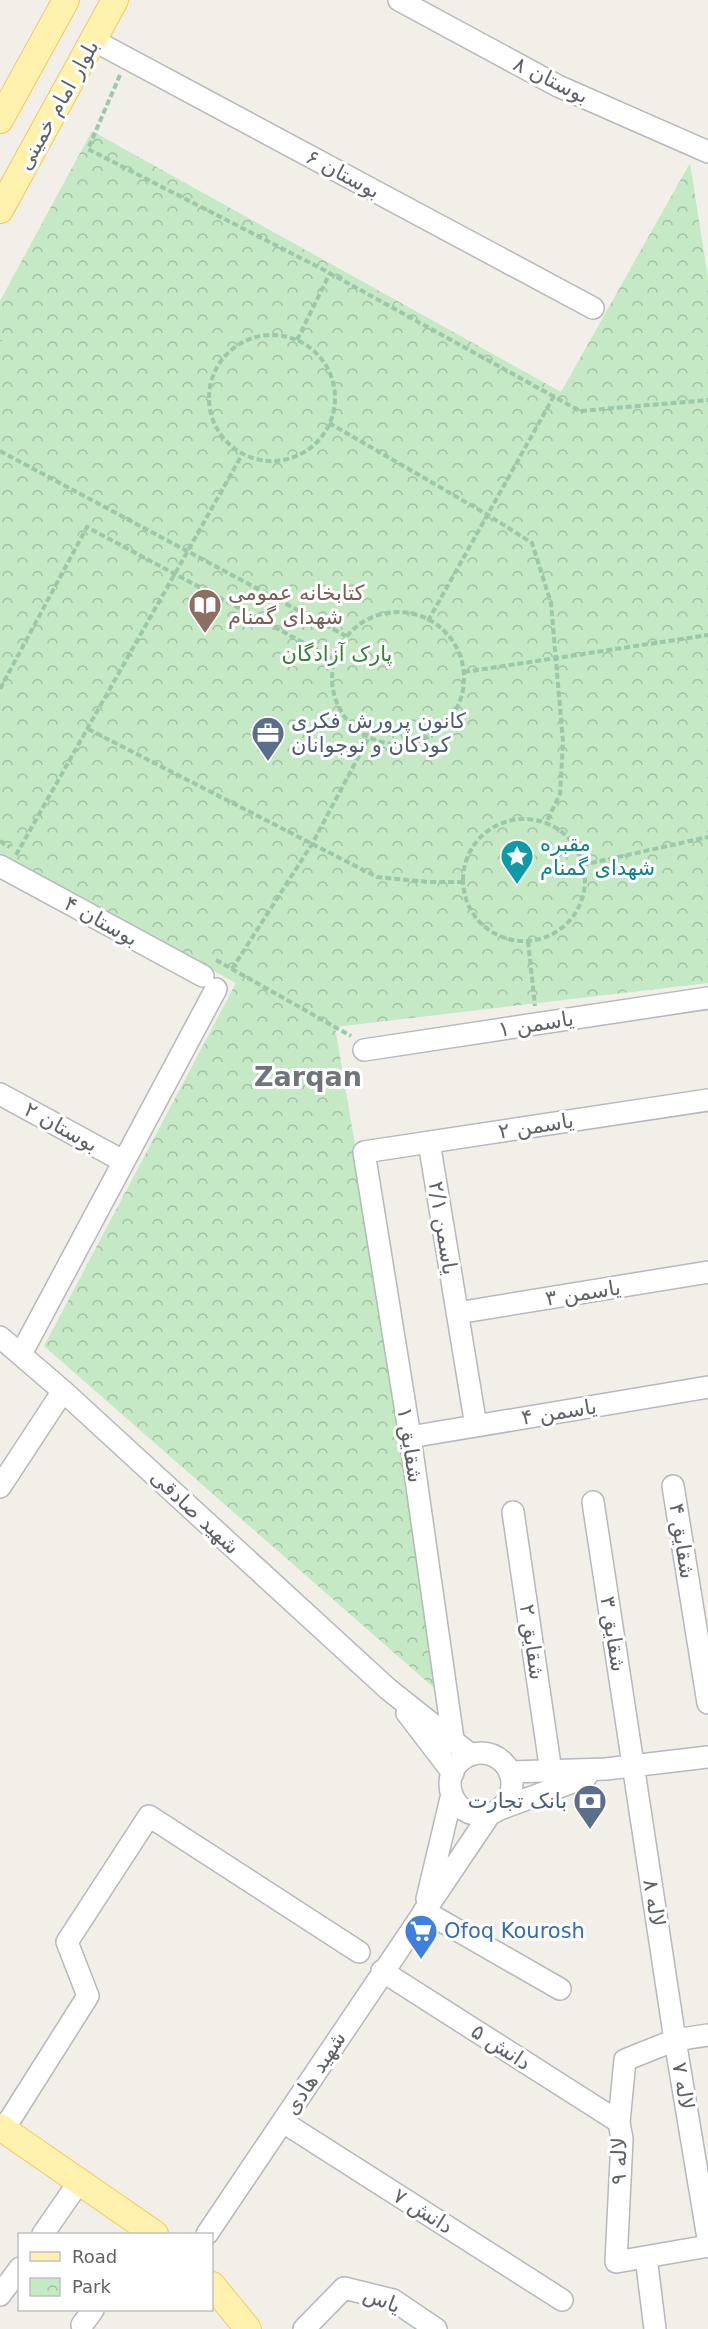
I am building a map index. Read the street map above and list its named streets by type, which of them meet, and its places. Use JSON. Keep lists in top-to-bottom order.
{
  "streets": {
    "main road": ["بلوار امام خمینی"],
    "street": [
      "بوستان ۸",
      "بوستان ۶",
      "بوستان ۴",
      "یاسمن ۱",
      "یاسمن ۲",
      "بوستان ۲",
      "یاسمن ۲/۱",
      "یاسمن ۳",
      "یاسمن ۴",
      "شقایق ۱",
      "شهید صادقی",
      "شقایق ۴",
      "شقایق ۳",
      "شقایق ۲",
      "لاله ۸",
      "دانش ۵",
      "شهید هادی",
      "لاله ۷",
      "لاله ۹",
      "دانش ۷",
      "یاس"
    ]
  },
  "crossings": [
    ["بلوار امام خمینی", "بوستان ۶"],
    ["یاسمن ۲", "یاسمن ۲/۱"],
    ["یاسمن ۲", "شقایق ۱"],
    ["یاسمن ۲/۱", "یاسمن ۳"],
    ["یاسمن ۲/۱", "یاسمن ۴"],
    ["یاسمن ۴", "شقایق ۱"],
    ["شقایق ۳", "لاله ۸"],
    ["لاله ۸", "لاله ۷"],
    ["لاله ۸", "لاله ۹"],
    ["دانش ۵", "شهید هادی"],
    ["دانش ۵", "لاله ۹"],
    ["شهید هادی", "دانش ۷"],
    ["لاله ۷", "لاله ۹"]
  ],
  "districts": ["Zarqan"],
  "parks": ["پارک آزادگان"],
  "places": {
    "library": ["کتابخانه عمومی شهدای گمنام"],
    "office": ["کانون پرورش فکری کودکان و نوجوانان"],
    "place": ["مقبره شهدای گمنام"],
    "bank": ["بانک تجارت"],
    "supermarket": ["Ofoq Kourosh"]
  },
  "legend": ["Road", "Park"]
}
